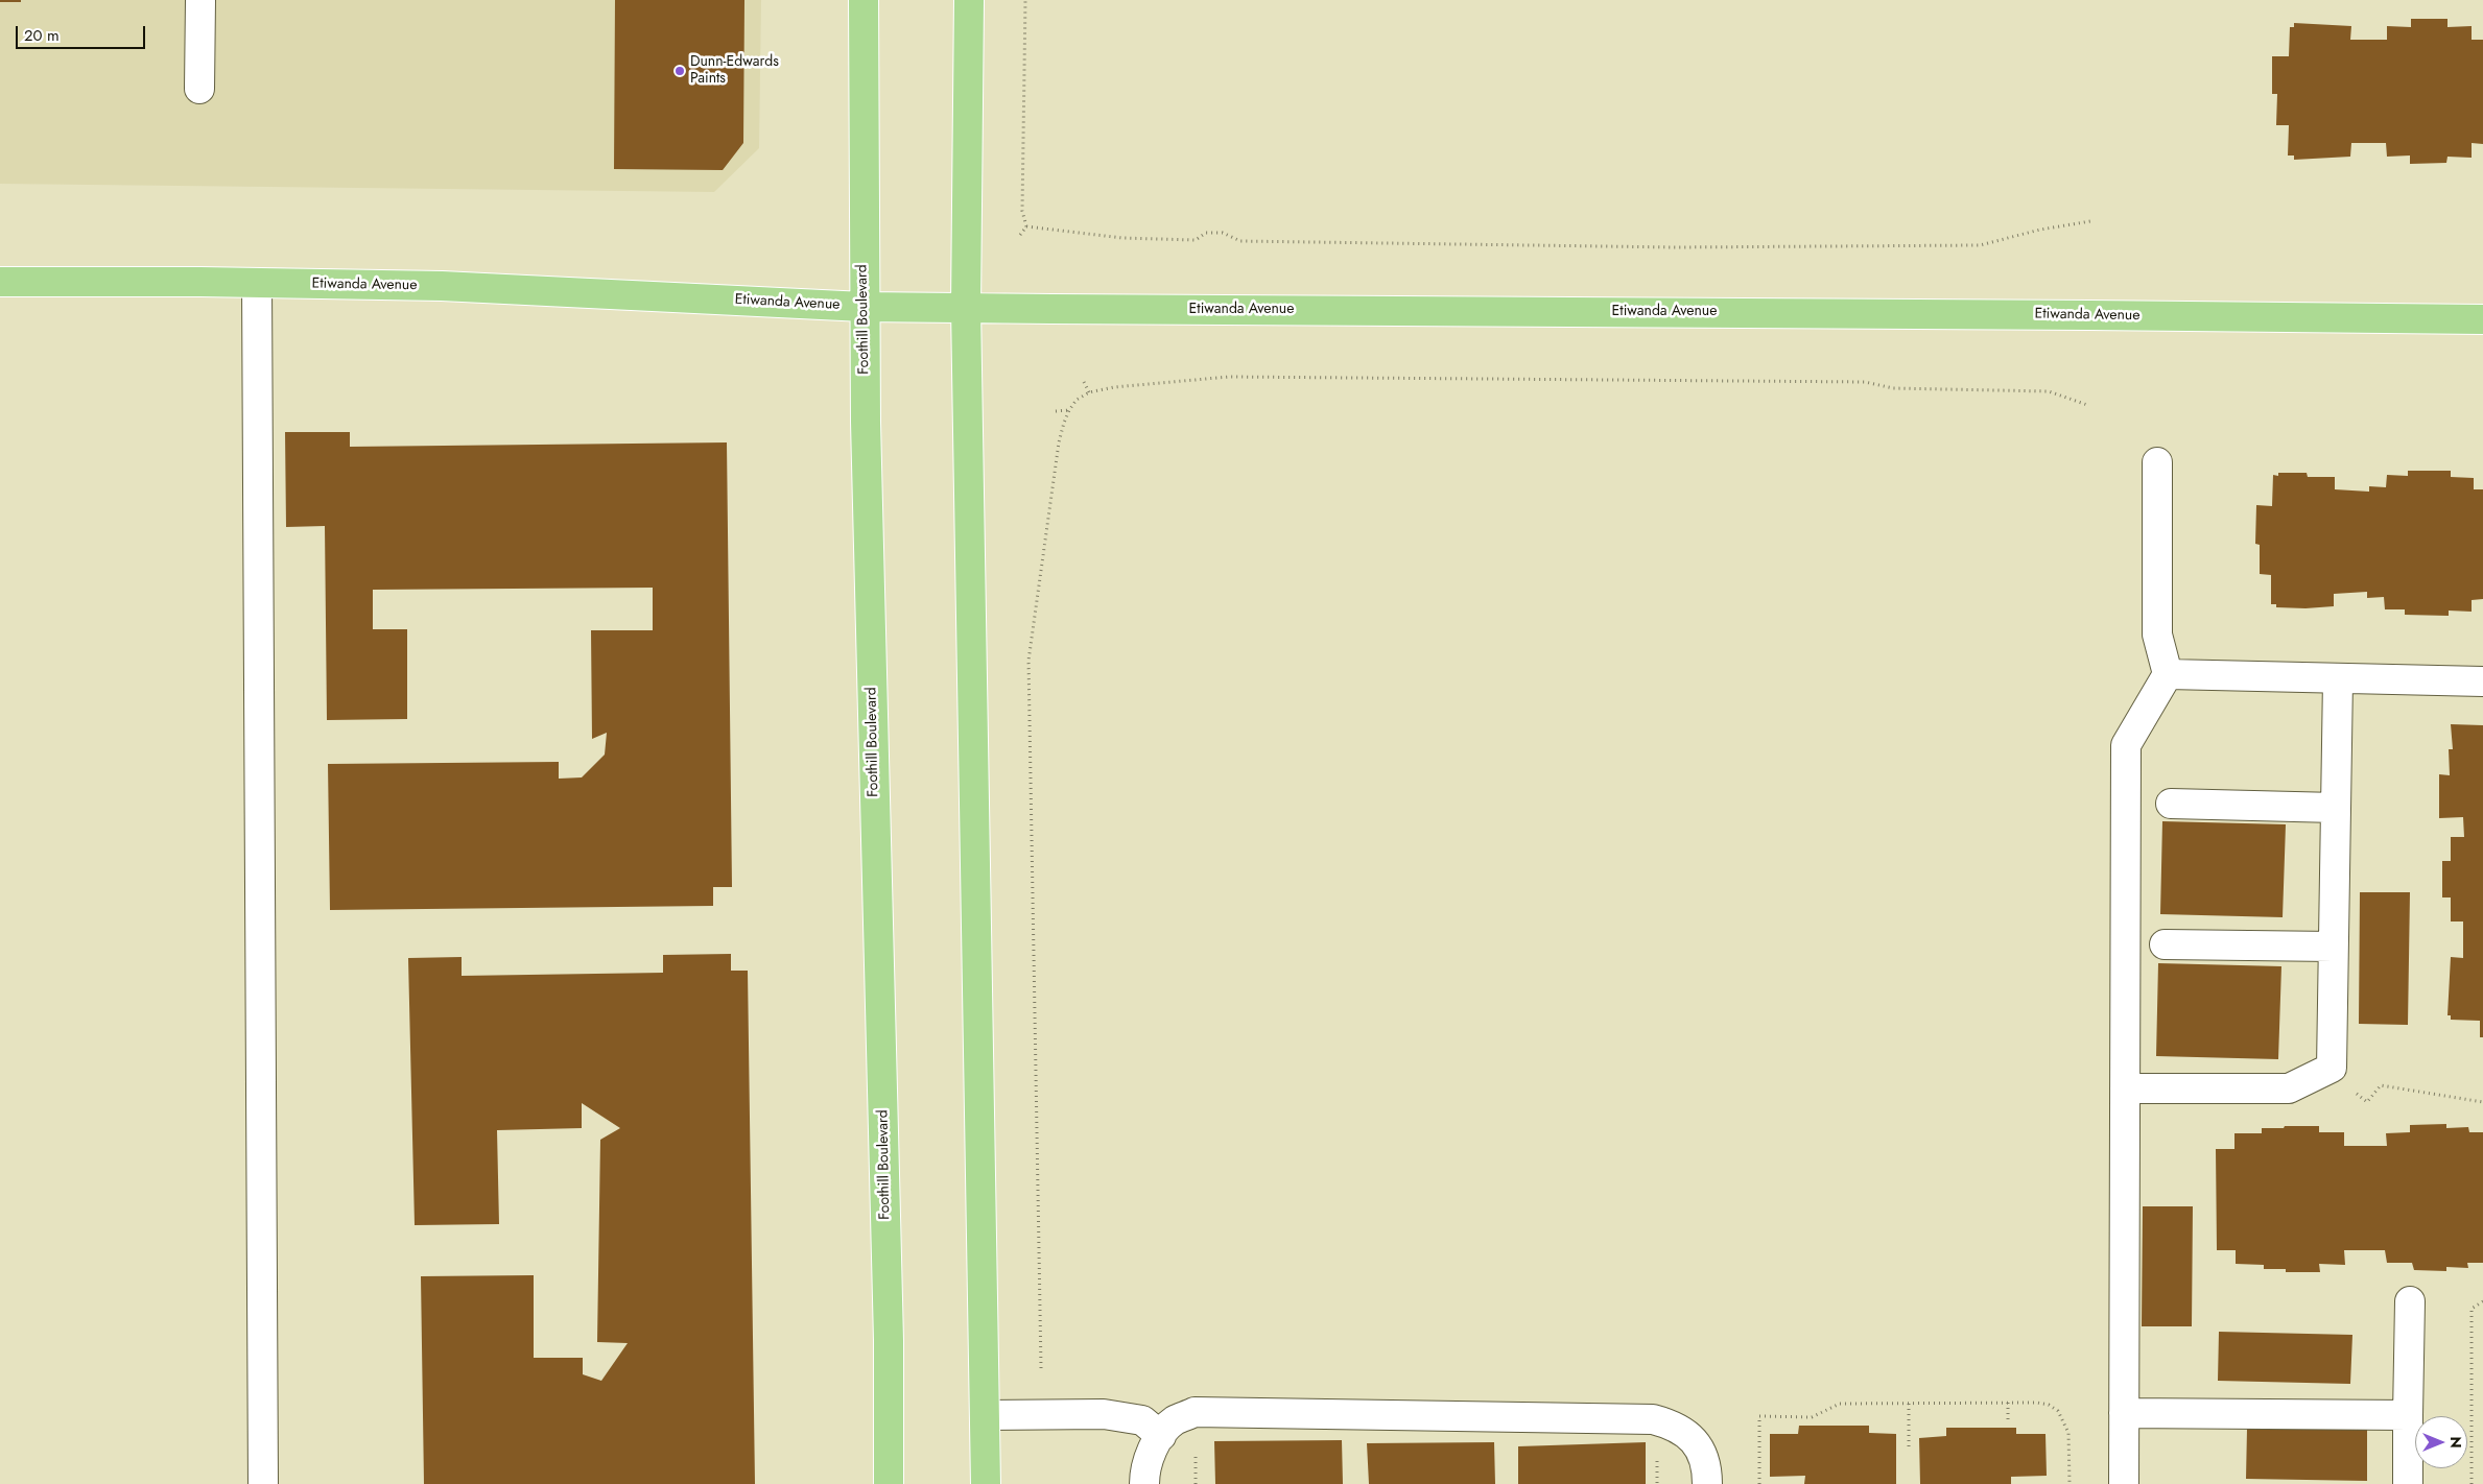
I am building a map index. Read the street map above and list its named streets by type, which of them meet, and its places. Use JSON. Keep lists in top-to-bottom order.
{
  "streets": {
    "main road": ["Etiwanda Avenue", "Foothill Boulevard"]
  },
  "crossings": [
    ["Etiwanda Avenue", "Foothill Boulevard"]
  ],
  "places": ["Dunn-Edwards Paints"],
  "scale_bar": "20 m",
  "north": "right"
}
